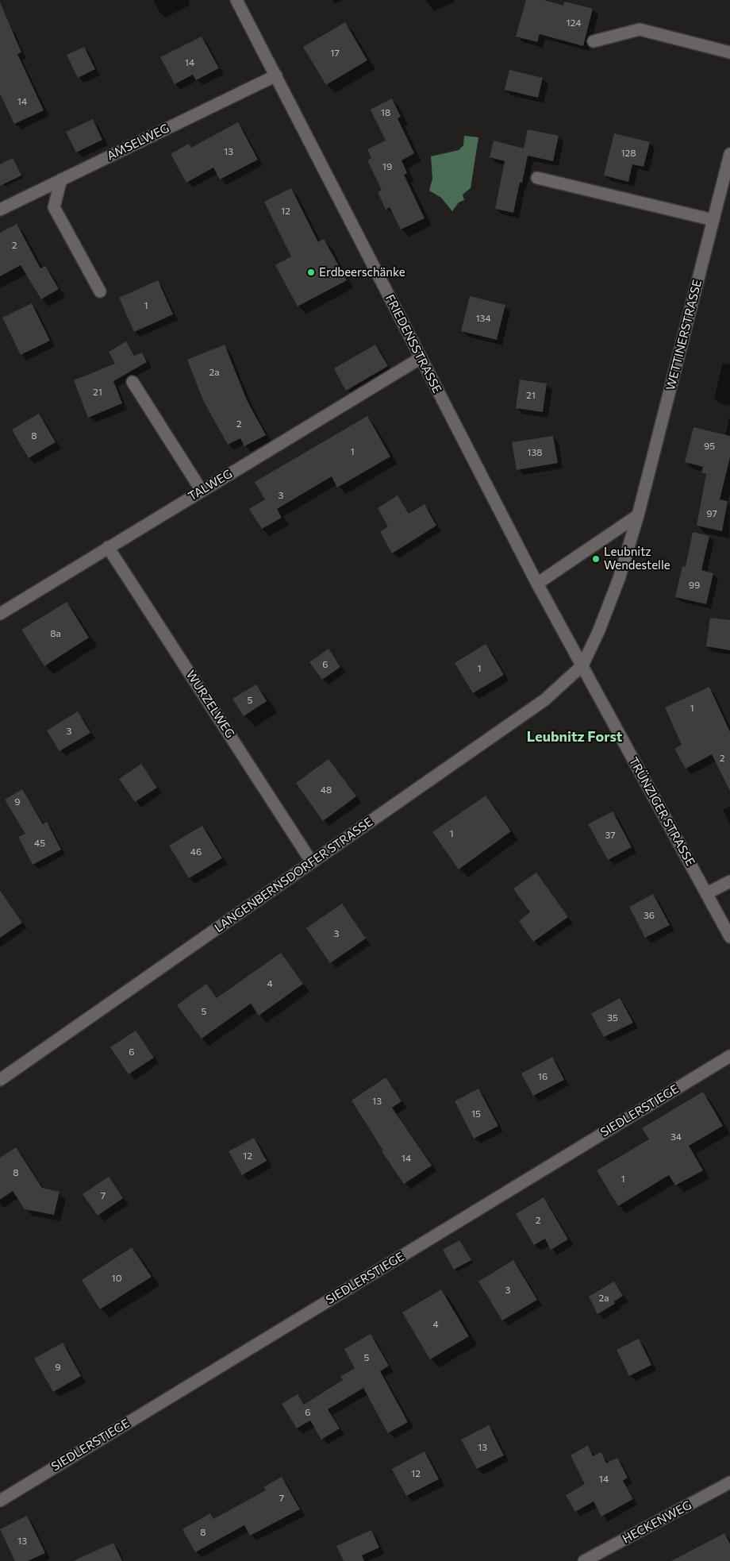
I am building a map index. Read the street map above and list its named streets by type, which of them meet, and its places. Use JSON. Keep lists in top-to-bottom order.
{
  "streets": {
    "street": [
      "AMSELWEG",
      "WETTINERSTRASSE",
      "FRIEDENSSTRASSE",
      "TALWEG",
      "WURZELWEG",
      "TRÜNZIGER STRASSE",
      "LANGENBERNSDORFER STRASSE",
      "SIEDLERSTIEGE",
      "HECKENWEG"
    ]
  },
  "crossings": [
    ["AMSELWEG", "FRIEDENSSTRASSE"],
    ["WETTINERSTRASSE", "FRIEDENSSTRASSE"],
    ["WETTINERSTRASSE", "TRÜNZIGER STRASSE"],
    ["WETTINERSTRASSE", "LANGENBERNSDORFER STRASSE"],
    ["FRIEDENSSTRASSE", "TALWEG"],
    ["FRIEDENSSTRASSE", "TRÜNZIGER STRASSE"],
    ["FRIEDENSSTRASSE", "LANGENBERNSDORFER STRASSE"],
    ["TALWEG", "WURZELWEG"],
    ["WURZELWEG", "LANGENBERNSDORFER STRASSE"],
    ["TRÜNZIGER STRASSE", "LANGENBERNSDORFER STRASSE"]
  ],
  "districts": ["Leubnitz Forst"],
  "places": ["Erdbeerschänke", "Leubnitz Wendestelle"],
  "house_numbers": [
    "124",
    "17",
    "14",
    "14",
    "18",
    "13",
    "128",
    "19",
    "12",
    "2",
    "1",
    "134",
    "2a",
    "21",
    "21",
    "2",
    "8",
    "95",
    "1",
    "138",
    "3",
    "97",
    "99",
    "8a",
    "6",
    "1",
    "5",
    "1",
    "3",
    "2",
    "48",
    "9",
    "1",
    "37",
    "45",
    "46",
    "36",
    "3",
    "4",
    "5",
    "35",
    "6",
    "16",
    "13",
    "15",
    "34",
    "12",
    "14",
    "8",
    "1",
    "7",
    "2",
    "10",
    "3",
    "2a",
    "4",
    "5",
    "9",
    "6",
    "13",
    "12",
    "14",
    "7",
    "8",
    "13"
  ]
}
